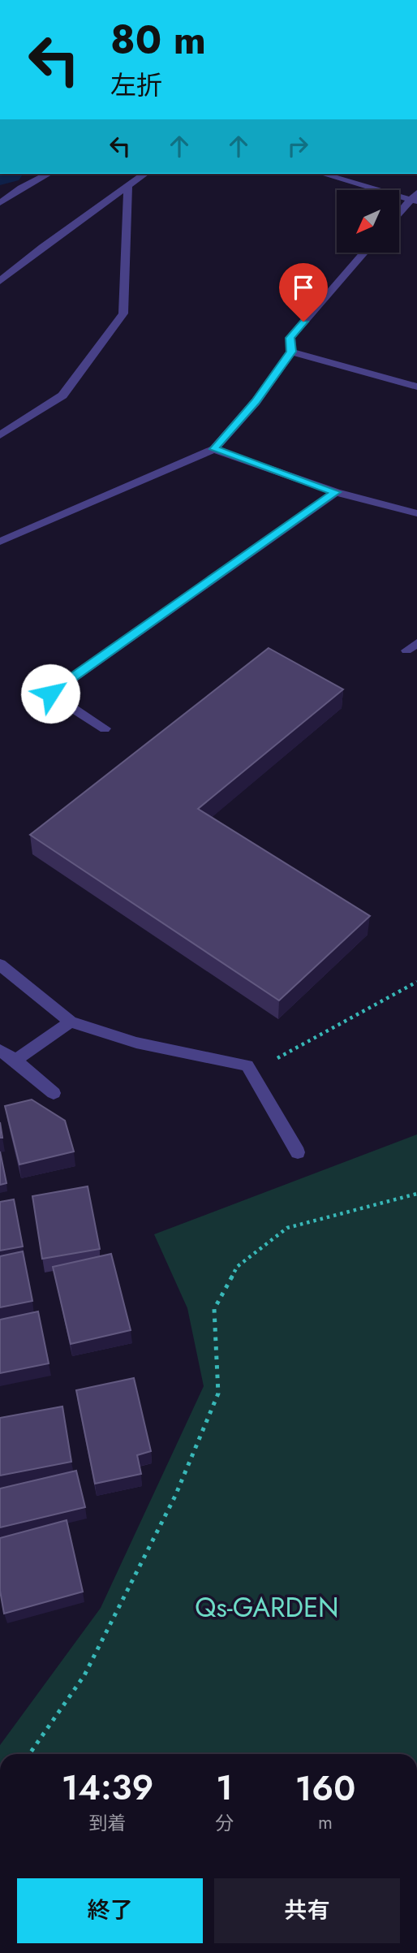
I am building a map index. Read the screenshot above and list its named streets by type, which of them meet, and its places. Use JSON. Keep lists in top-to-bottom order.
{
  "parks": ["Qs-GARDEN"],
  "north": "bottom left",
  "page": {
    "turn": ["80 m", "左折"],
    "eta": [
      "14:39",
      "到着",
      "1",
      "分",
      "160",
      "m"
    ],
    "buttons": ["終了", "共有"]
  }
}
